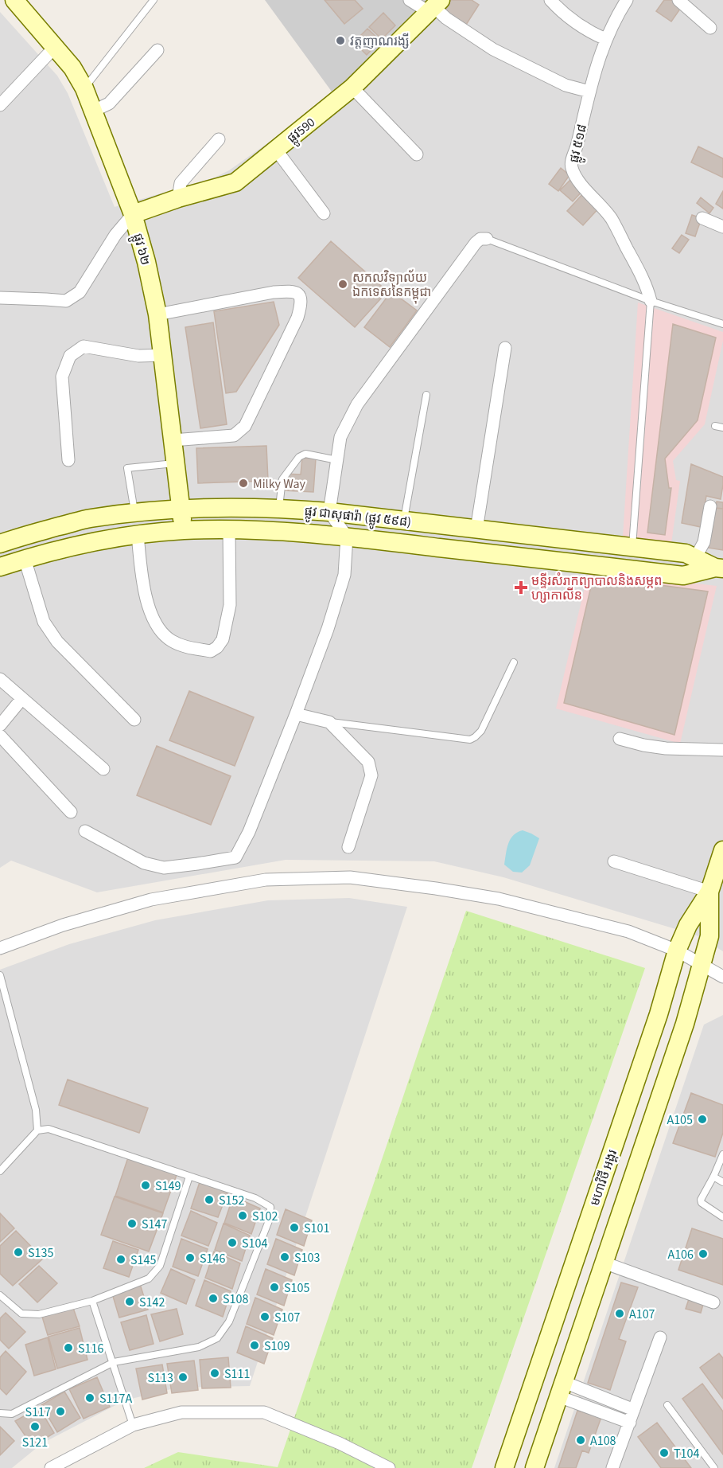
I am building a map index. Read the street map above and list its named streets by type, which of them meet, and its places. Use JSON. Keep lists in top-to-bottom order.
{
  "streets": {
    "main road": [
      "ផ្លូវ590",
      "ផ្លូវ ៦២",
      "ផ្លូវ ជាសុផារ៉ា (ផ្លូវ ៥៩៨)",
      "មហាវិថី អង្គរ"
    ],
    "street": ["ផ្លូវ ៥១៨"]
  },
  "crossings": [
    ["ផ្លូវ590", "ផ្លូវ ៦២"],
    ["ផ្លូវ ៦២", "ផ្លូវ ជាសុផារ៉ា (ផ្លូវ ៥៩៨)"]
  ],
  "places": {
    "other": [
      "វត្តញាណរង្សី",
      "សកលវិទ្យាល័យ ឯកទេសនៃកម្ពុជា",
      "Milky Way",
      "A105",
      "S149",
      "S152",
      "S102",
      "S147",
      "S101",
      "S104",
      "S135",
      "A106",
      "S103",
      "S146",
      "S145",
      "S105",
      "S108",
      "S142",
      "A107",
      "S107",
      "S109",
      "S116",
      "S111",
      "S113",
      "S117A",
      "S117",
      "S121",
      "A108",
      "T104"
    ],
    "health": ["មន្ទីរសំរាកព្យាបាលនិងសម្ភព ហ្សាកាលីន"]
  }
}
